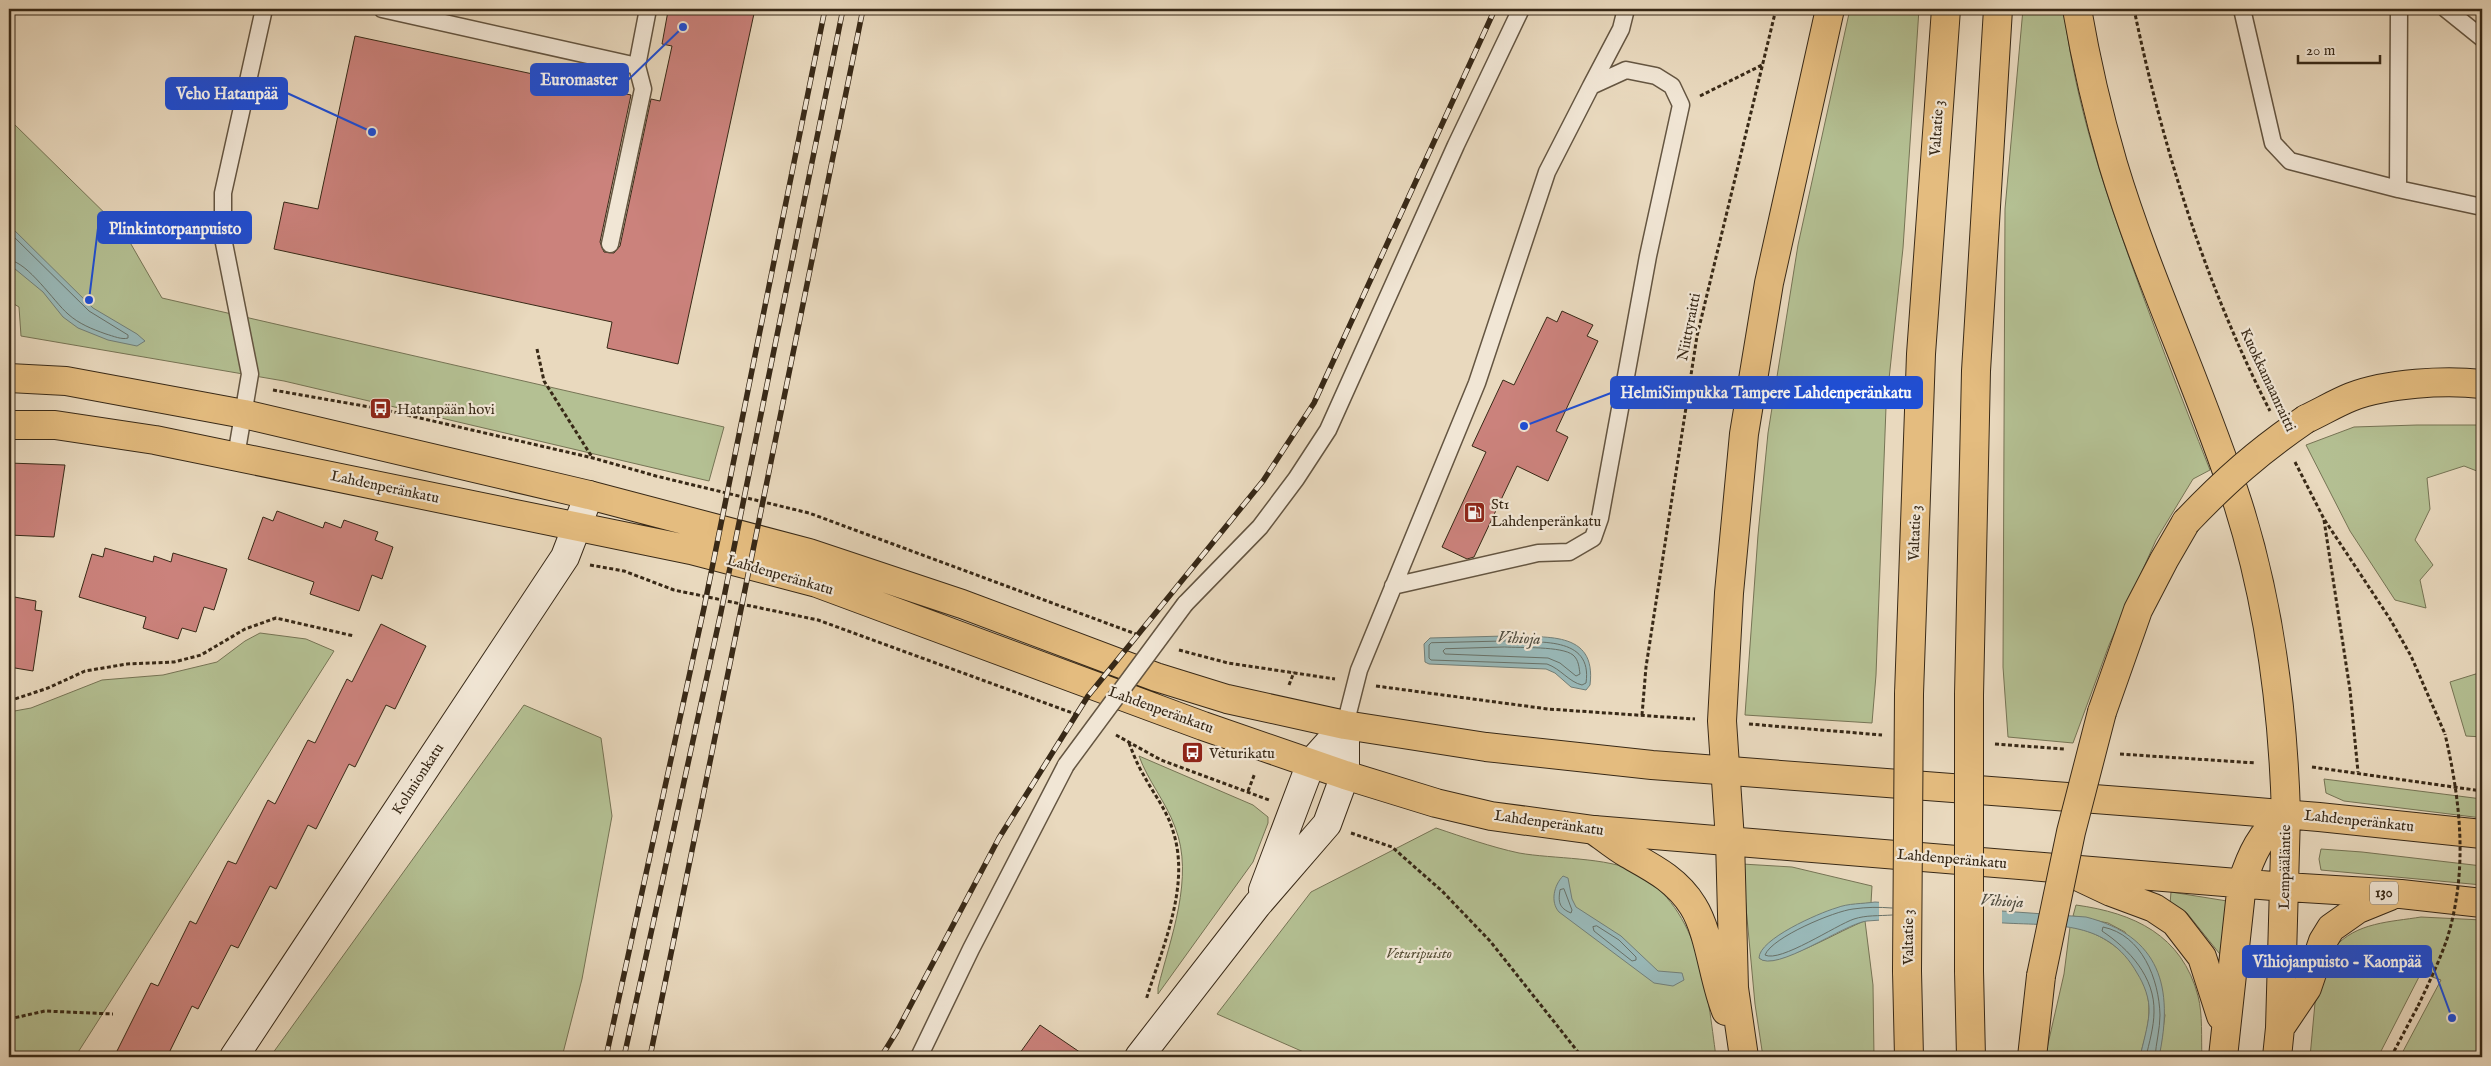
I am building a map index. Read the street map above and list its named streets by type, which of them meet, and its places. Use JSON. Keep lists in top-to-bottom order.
{
  "streets": {
    "main road": [
      "Valtatie 3",
      "Lahdenperänkatu",
      "Kolmionkatu",
      "Lempääläntie",
      "130"
    ],
    "path": ["Niittyraitti", "Kuokkamaanraitti"]
  },
  "crossings": [
    ["Lahdenperänkatu", "Kolmionkatu"],
    ["Lahdenperänkatu", "Lempääläntie"],
    ["Lahdenperänkatu", "130"],
    ["Lempääläntie", "130"]
  ],
  "water": ["Vihioja"],
  "parks": ["Veturipuisto"],
  "places": {
    "other": [
      "Euromaster",
      "Veho Hatanpää",
      "Plinkintorpanpuisto",
      "HelmiSimpukka Tampere Lahdenperänkatu",
      "Vihiojanpuisto - Kaonpää"
    ],
    "bus stop": ["Hatanpään hovi", "Veturikatu"],
    "fuel station": ["St1 Lahdenperänkatu"]
  },
  "scale_bar": "20 m"
}
